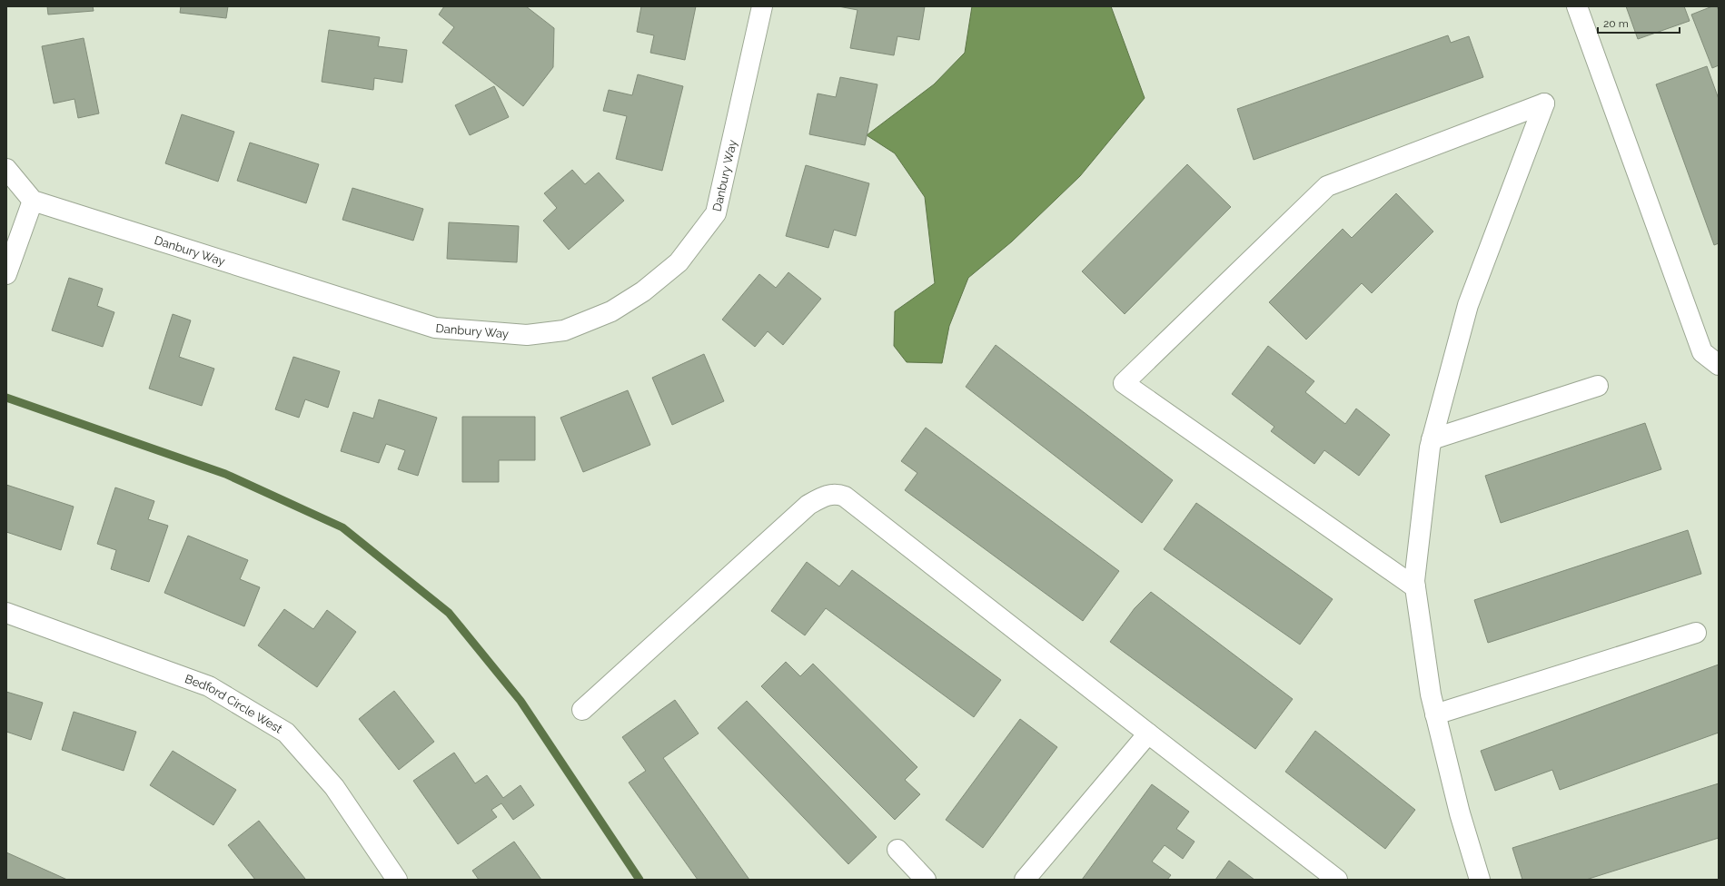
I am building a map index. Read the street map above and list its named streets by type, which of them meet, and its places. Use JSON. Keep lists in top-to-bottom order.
{
  "streets": {
    "street": ["Danbury Way", "Bedford Circle West"]
  },
  "scale_bar": "20 m"
}
